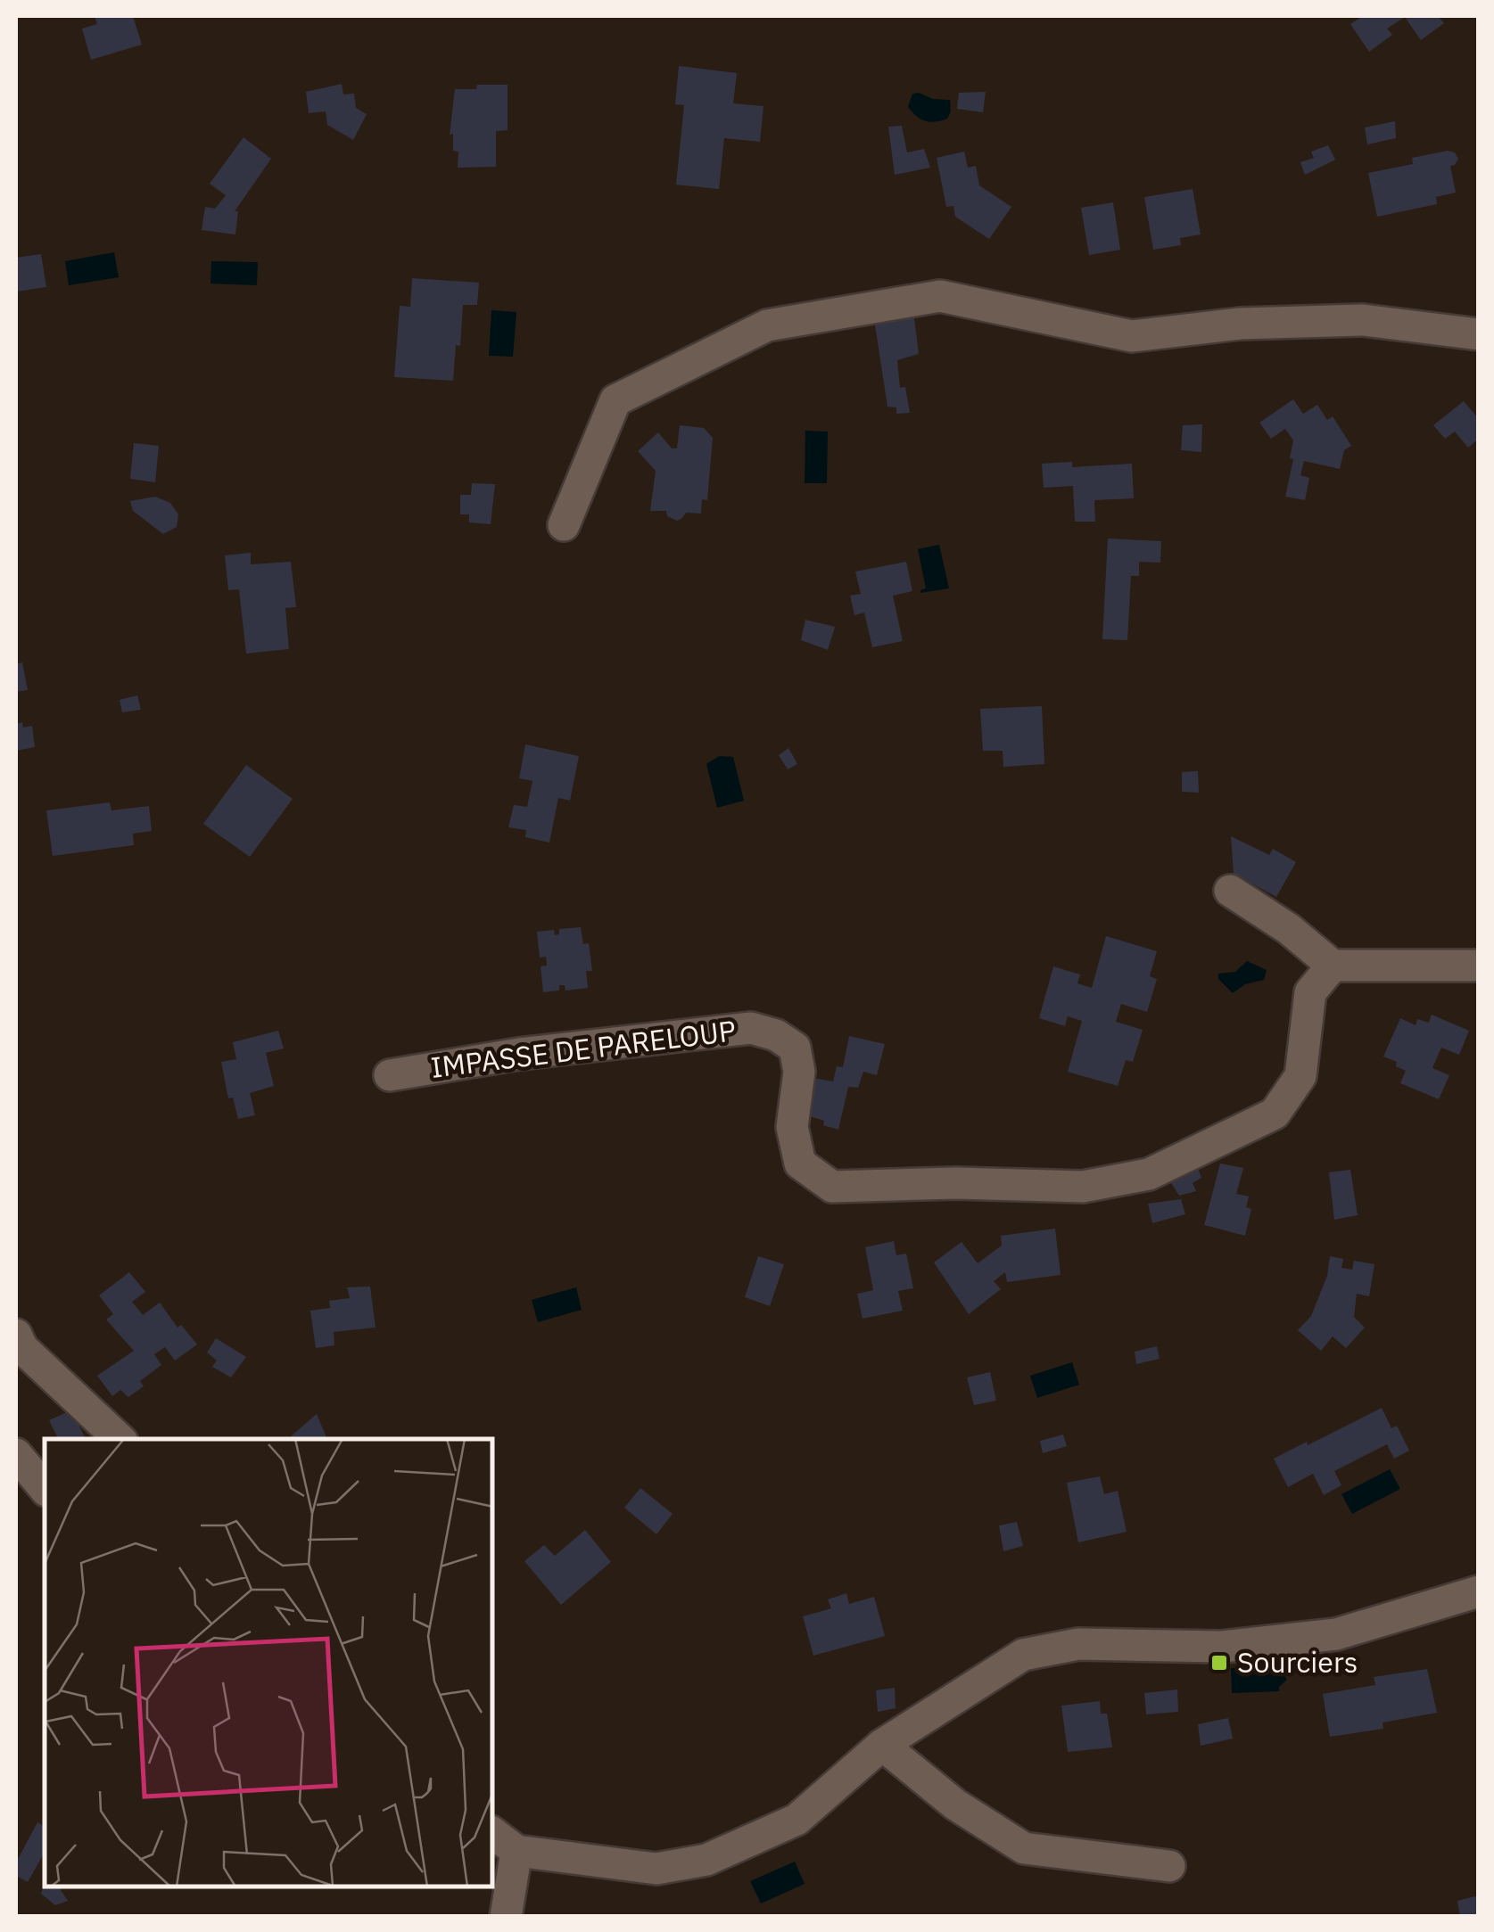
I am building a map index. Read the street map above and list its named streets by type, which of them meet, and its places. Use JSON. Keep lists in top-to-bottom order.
{
  "streets": {
    "street": ["IMPASSE DE PARELOUP"]
  },
  "places": {
    "transit": ["Sourciers"]
  }
}
